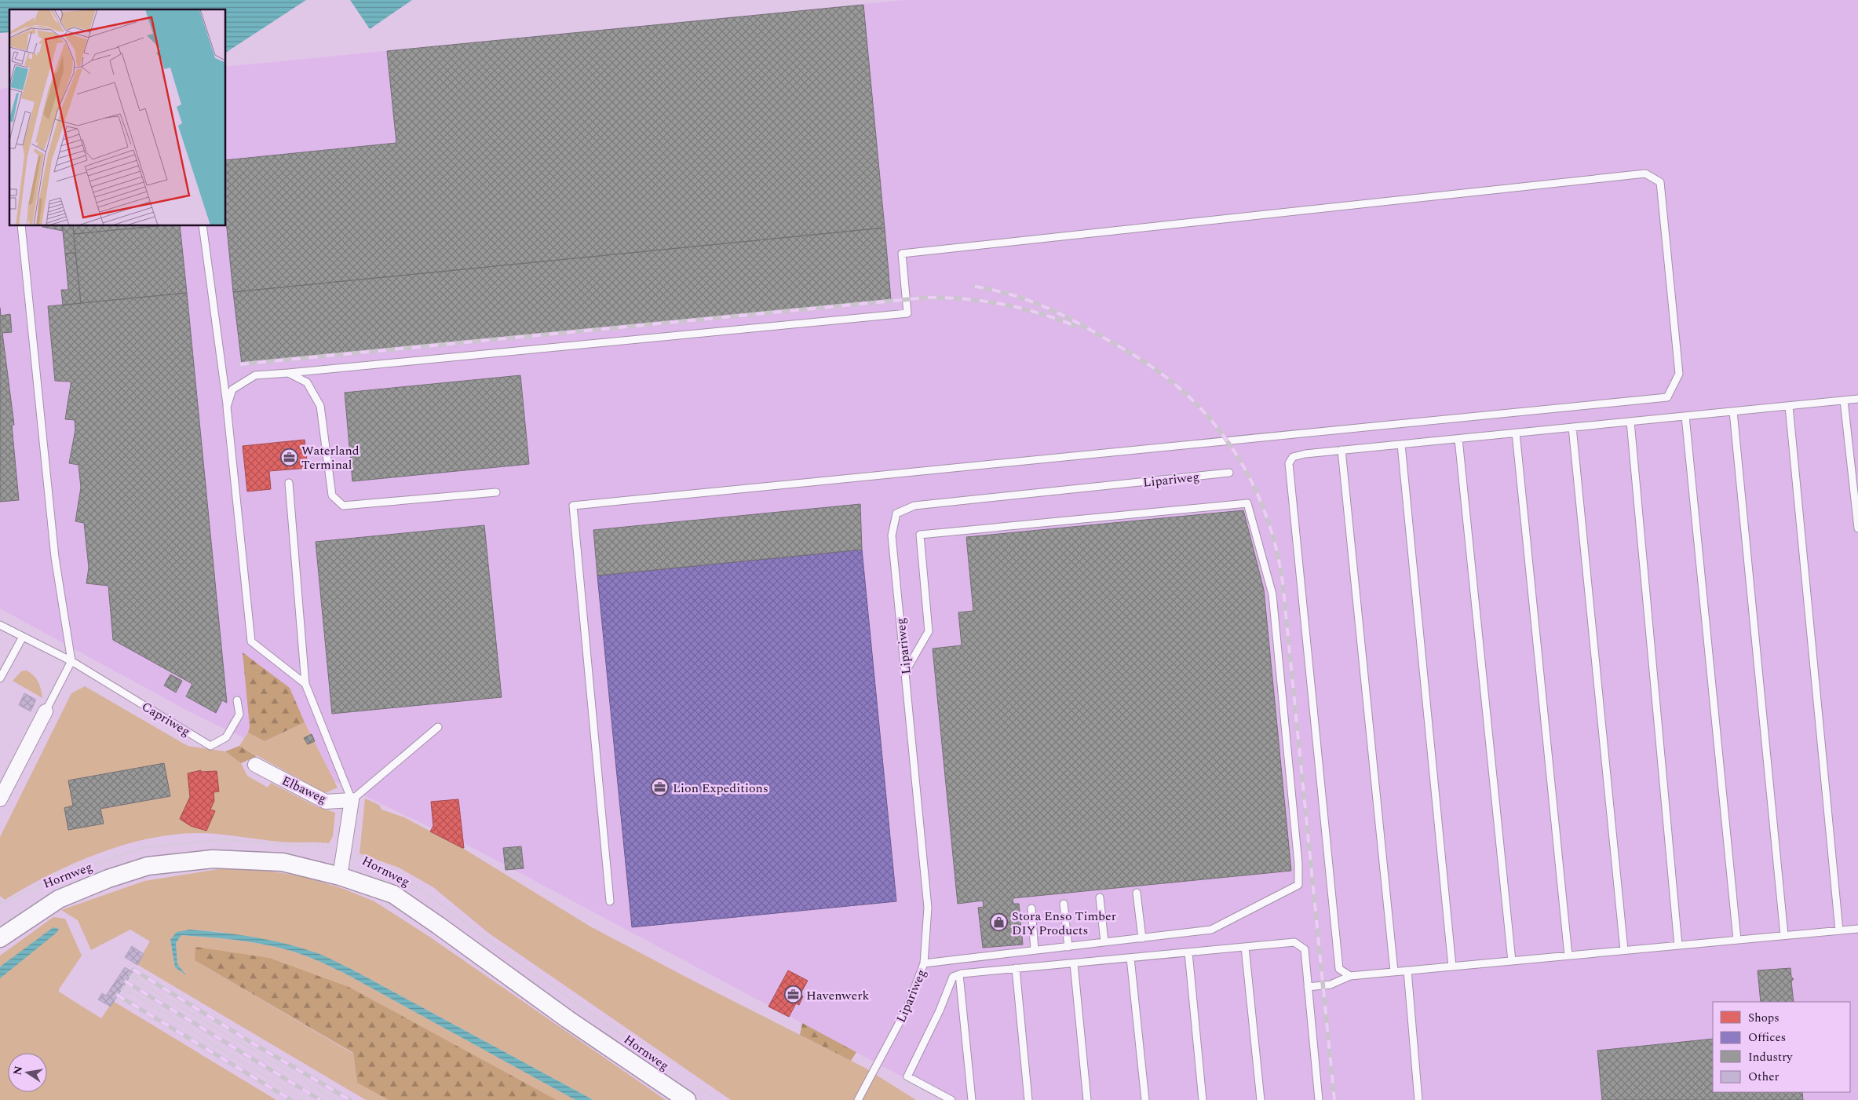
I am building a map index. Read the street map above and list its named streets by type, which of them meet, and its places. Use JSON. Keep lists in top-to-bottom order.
{
  "streets": {
    "street": ["Elbaweg", "Hornweg"],
    "lane": ["Lipariweg", "Capriweg"]
  },
  "places": {
    "office": ["Waterland Terminal", "Lion Expeditions", "Havenwerk"],
    "shop": ["Stora Enso Timber DIY Products"]
  },
  "legend": [
    "Shops",
    "Offices",
    "Industry",
    "Other"
  ],
  "north": "left"
}
